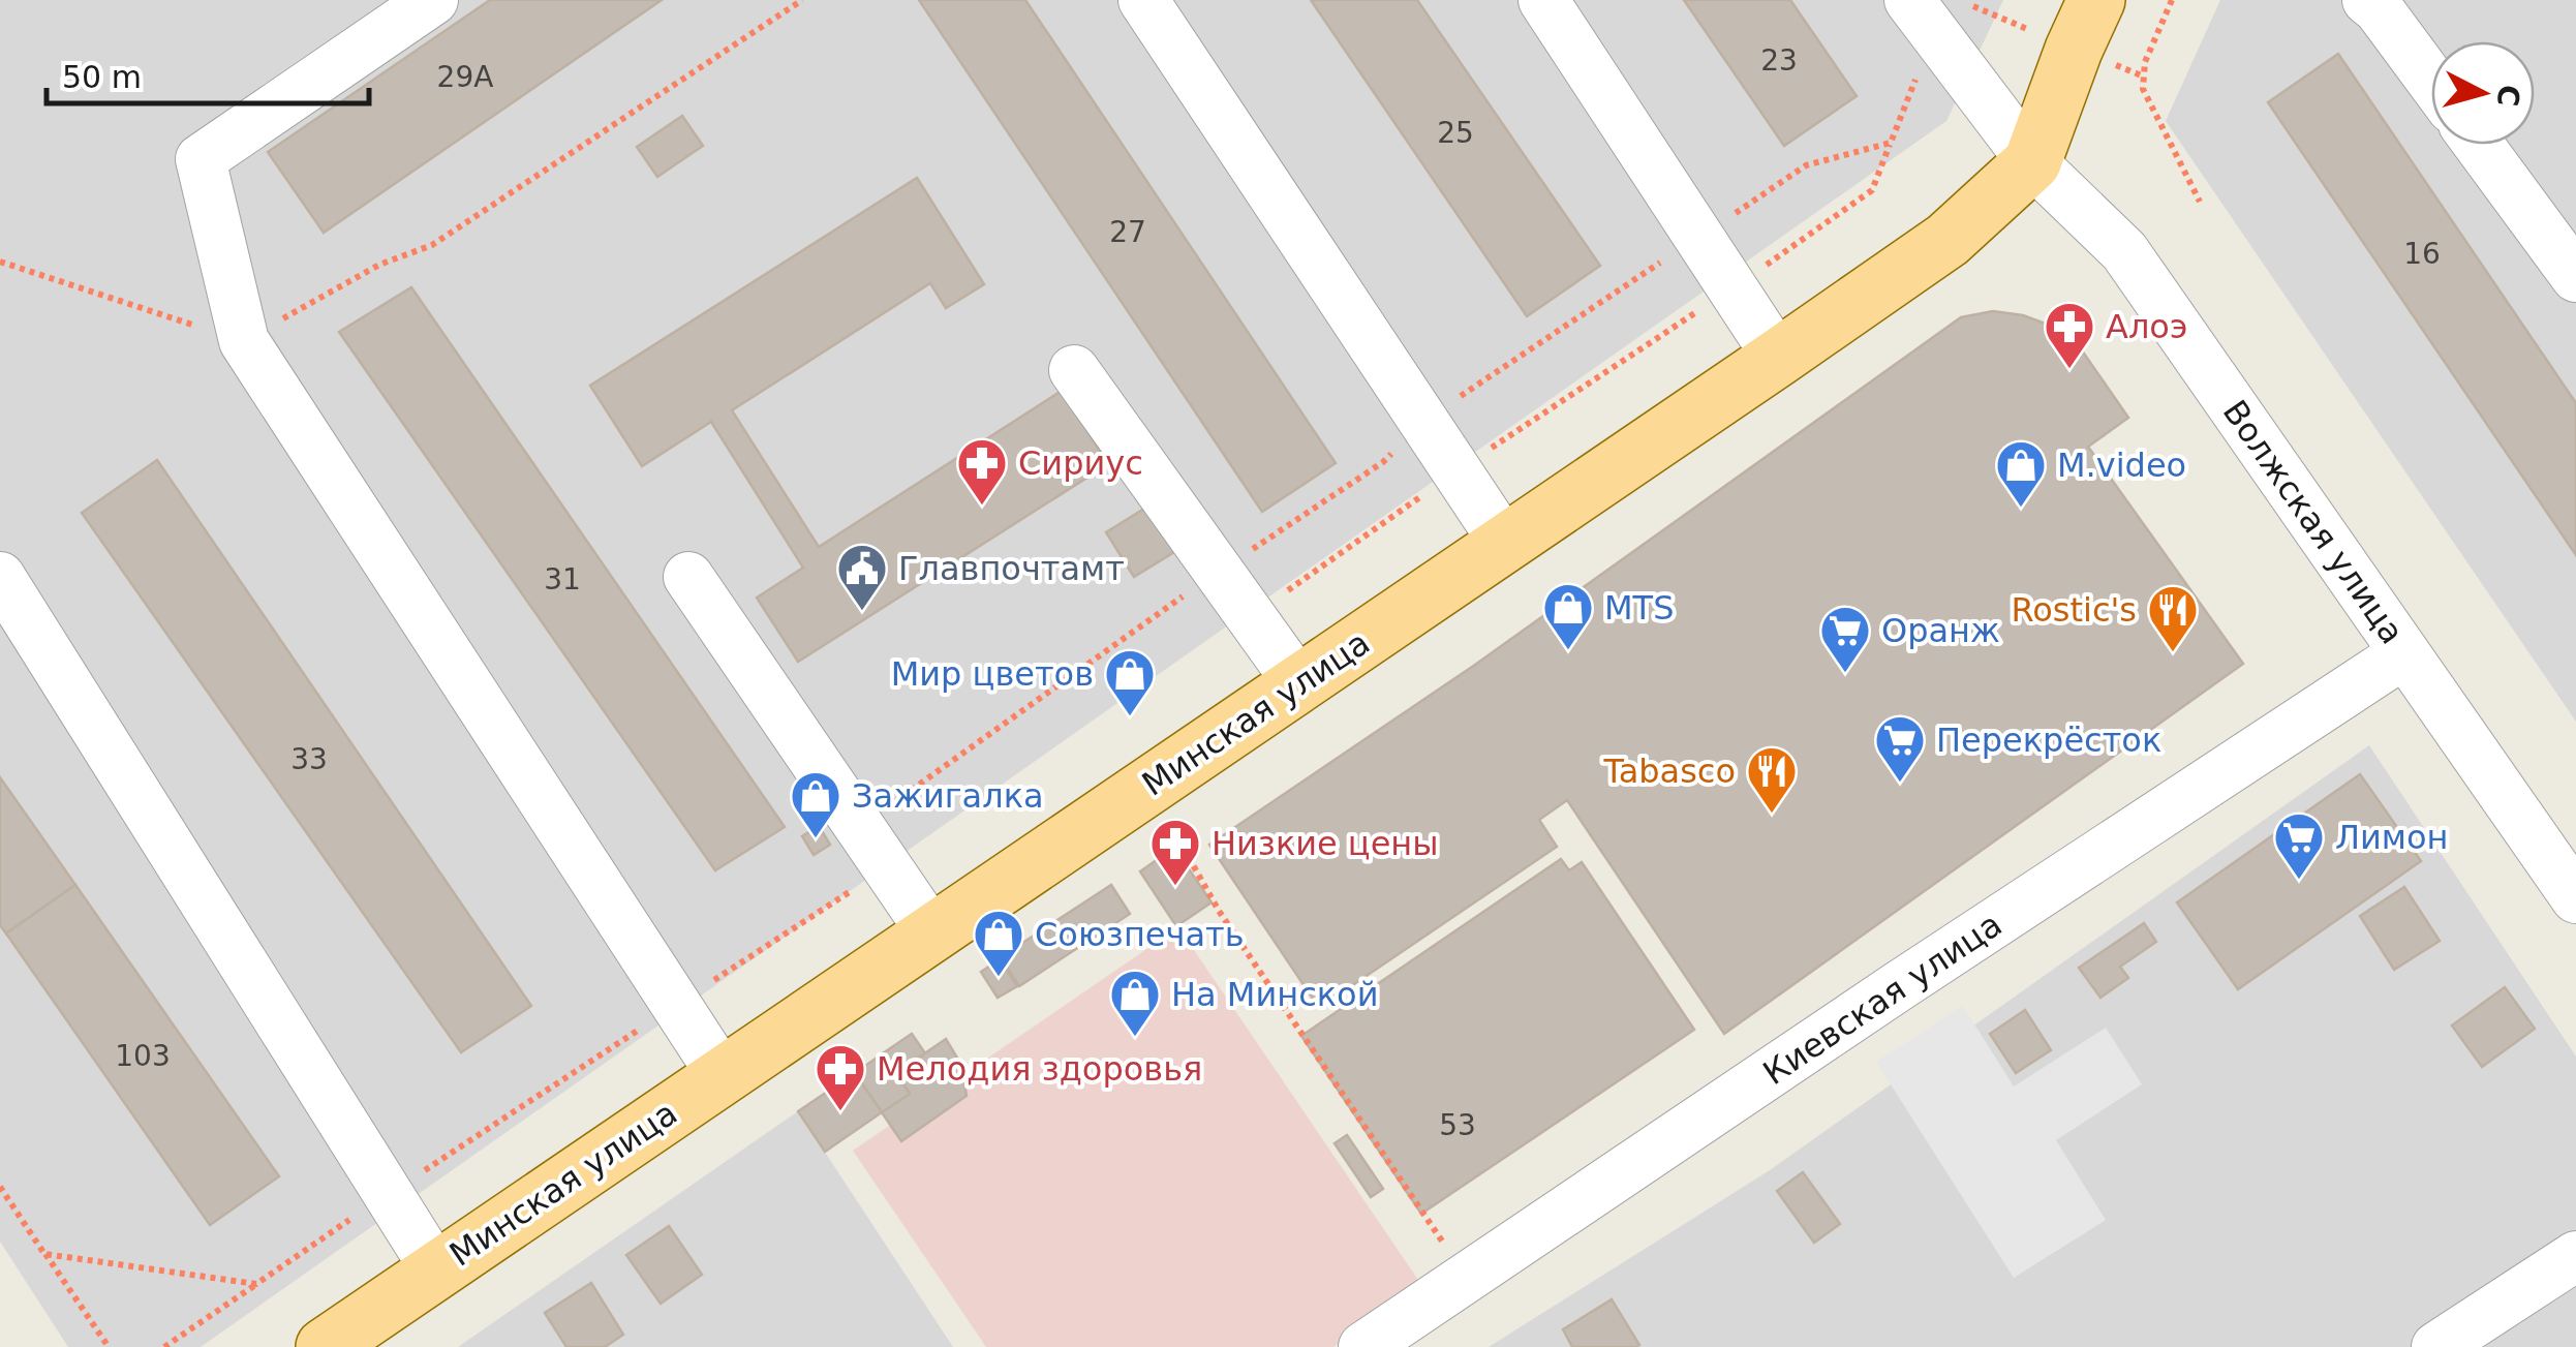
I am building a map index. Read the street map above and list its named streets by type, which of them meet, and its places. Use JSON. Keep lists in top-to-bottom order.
{
  "streets": {
    "main road": ["Минская улица"],
    "street": ["Волжская улица", "Киевская улица"]
  },
  "crossings": [
    ["Волжская улица", "Минская улица"],
    ["Волжская улица", "Киевская улица"]
  ],
  "places": {
    "pharmacy": [
      "Алоэ",
      "Сириус",
      "Низкие цены",
      "Мелодия здоровья"
    ],
    "shop": [
      "M.video",
      "MTS",
      "Мир цветов",
      "Зажигалка",
      "Союзпечать",
      "На Минской"
    ],
    "public building": ["Главпочтамт"],
    "restaurant": ["Rostic's", "Tabasco"],
    "supermarket": ["Оранж", "Перекрёсток", "Лимон"]
  },
  "house_numbers": [
    "23",
    "29А",
    "25",
    "27",
    "16",
    "31",
    "33",
    "103",
    "53"
  ],
  "scale_bar": "50 m",
  "north": "right"
}
